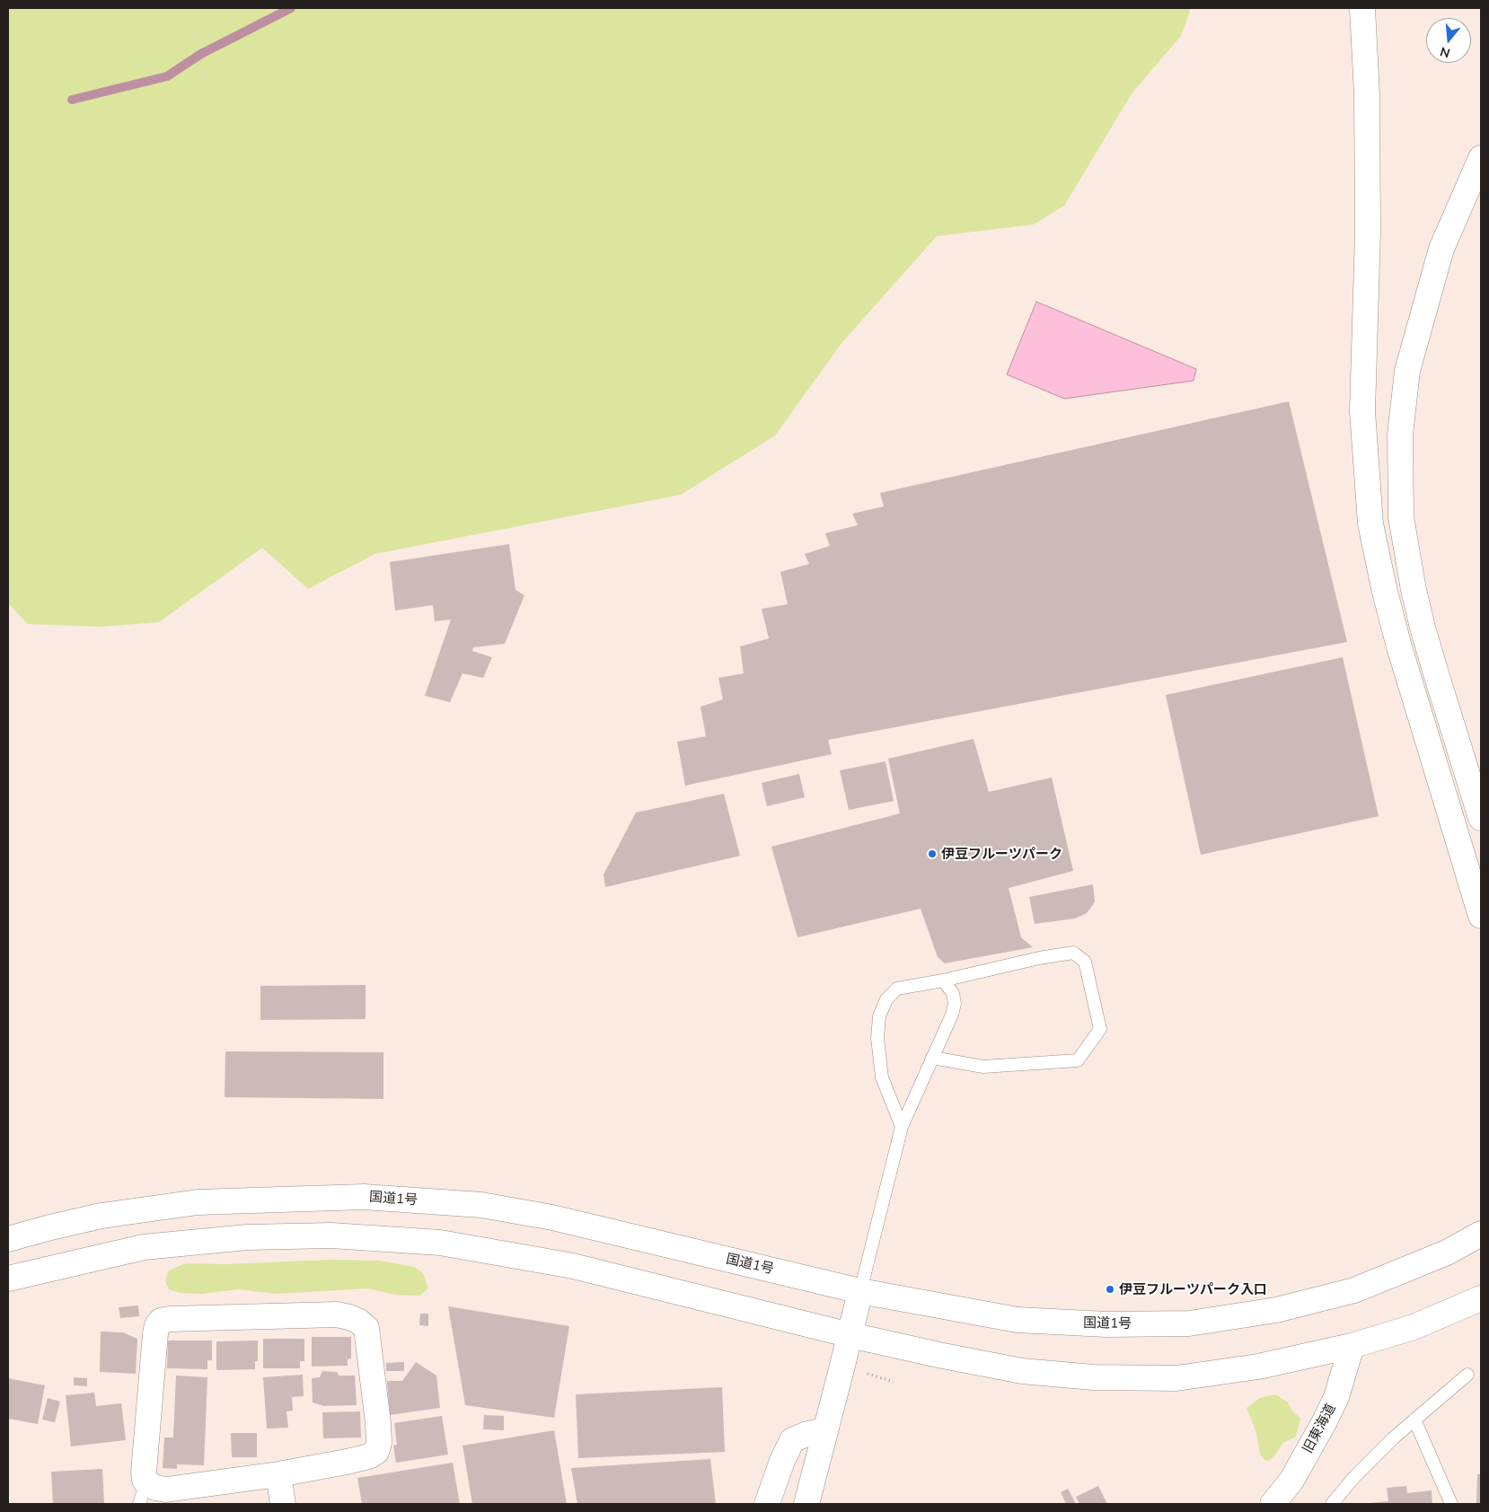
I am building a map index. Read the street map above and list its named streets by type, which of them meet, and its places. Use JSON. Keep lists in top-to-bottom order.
{
  "streets": {
    "main road": ["国道1号", "旧東海道"]
  },
  "places": ["伊豆フルーツパーク", "伊豆フルーツパーク入口"],
  "north": "bottom"
}
